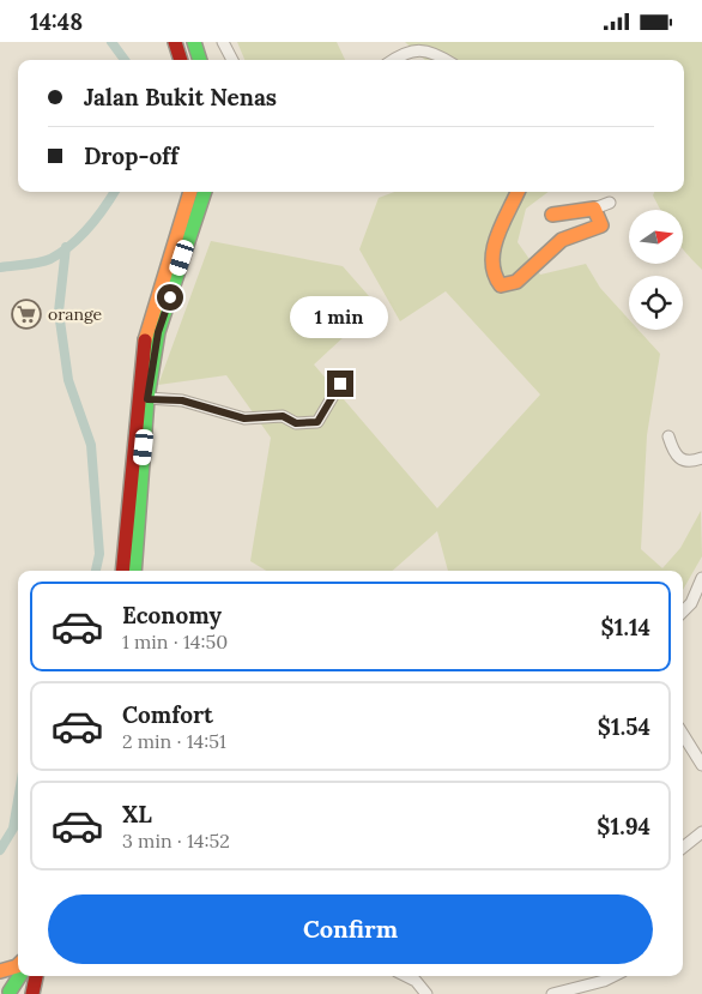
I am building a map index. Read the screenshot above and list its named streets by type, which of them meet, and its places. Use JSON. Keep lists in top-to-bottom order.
{
  "places": {
    "supermarket": ["orange"]
  },
  "north": "right",
  "page": {
    "status": "14:48",
    "banner": ["Jalan Bukit Nenas", "Drop-off"],
    "bubble": "1 min",
    "list": [
      {
        "name": "Economy",
        "note": "1 min · 14:50",
        "value": "$1.14"
      },
      {
        "name": "Comfort",
        "note": "2 min · 14:51",
        "value": "$1.54"
      },
      {
        "name": "XL",
        "note": "3 min · 14:52",
        "value": "$1.94"
      }
    ],
    "buttons": "Confirm"
  }
}
